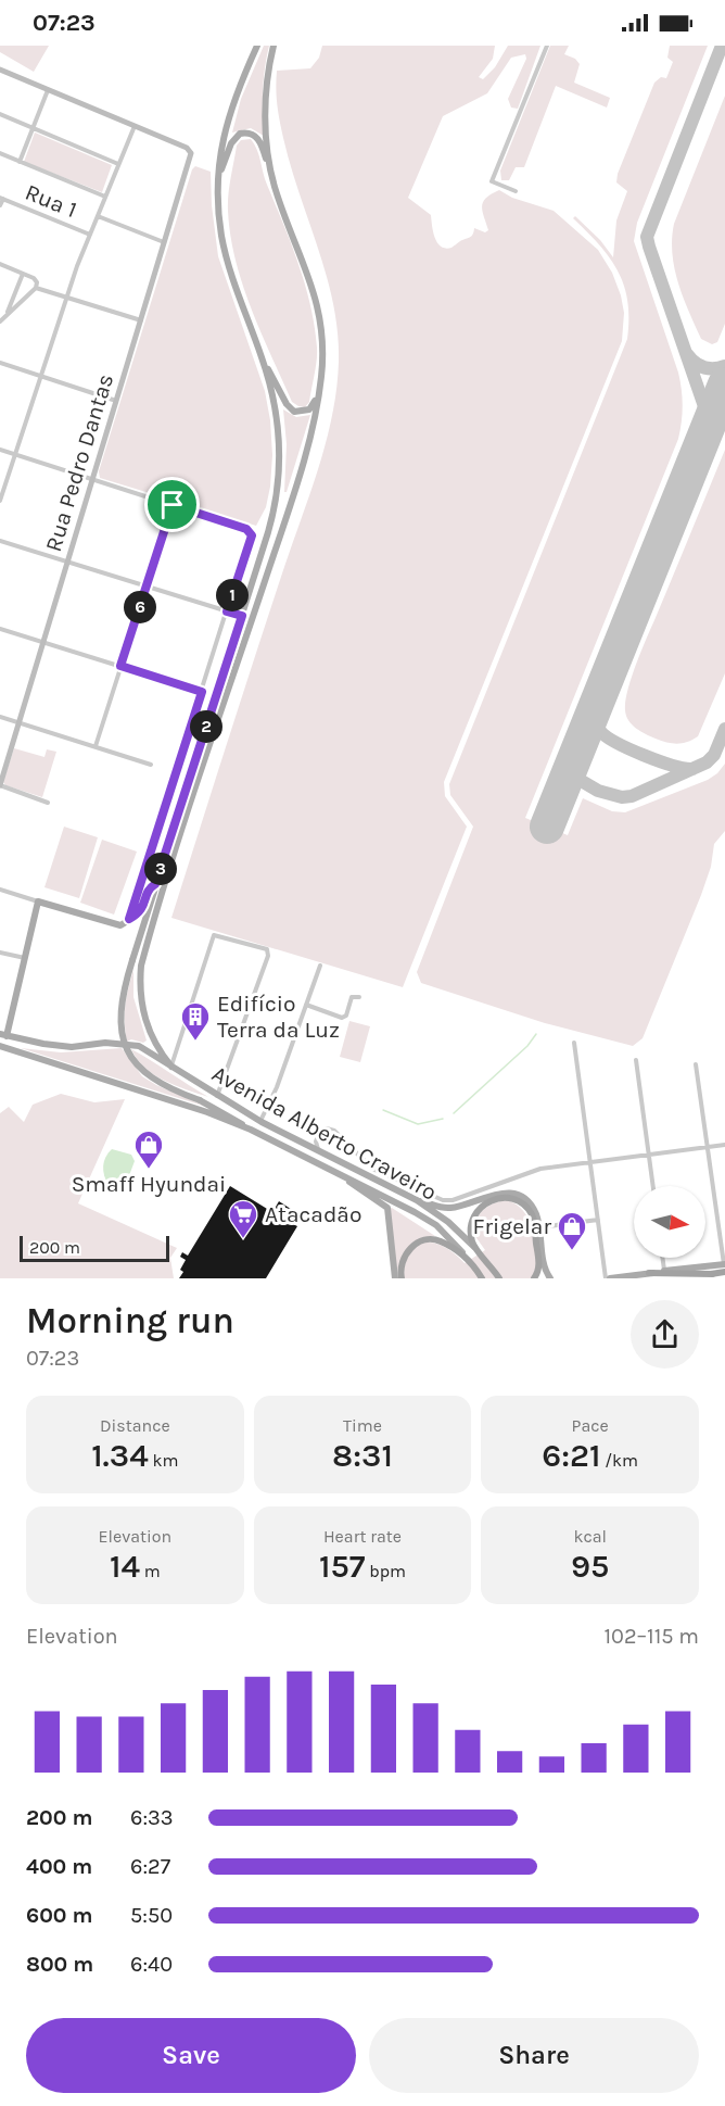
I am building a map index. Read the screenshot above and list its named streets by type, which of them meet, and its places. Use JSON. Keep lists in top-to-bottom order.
{
  "streets": {
    "highway": ["Avenida Alberto Craveiro"],
    "main road": ["Rua Pedro Dantas"],
    "street": ["Rua 1"]
  },
  "places": {
    "building": ["Edifício Terra da Luz"],
    "shop": ["Smaff Hyundai", "Frigelar"],
    "supermarket": ["Atacadão"]
  },
  "scale_bar": "200 m",
  "north": "right",
  "page": {
    "status": "07:23",
    "pins": [
      "1",
      "6",
      "2",
      "3"
    ],
    "scale": "200 m",
    "heading": ["Morning run", "07:23"],
    "stats": [
      ["Distance", "1.34 km"],
      ["Time", "8:31"],
      ["Pace", "6:21 /km"],
      ["Elevation", "14 m"],
      ["Heart rate", "157 bpm"],
      ["kcal", "95"]
    ],
    "chart": ["Elevation", "102–115 m"],
    "list": [
      {
        "name": "200 m",
        "note": "6:33"
      },
      {
        "name": "400 m",
        "note": "6:27"
      },
      {
        "name": "600 m",
        "note": "5:50"
      },
      {
        "name": "800 m",
        "note": "6:40"
      }
    ],
    "buttons": ["Save", "Share"]
  }
}
